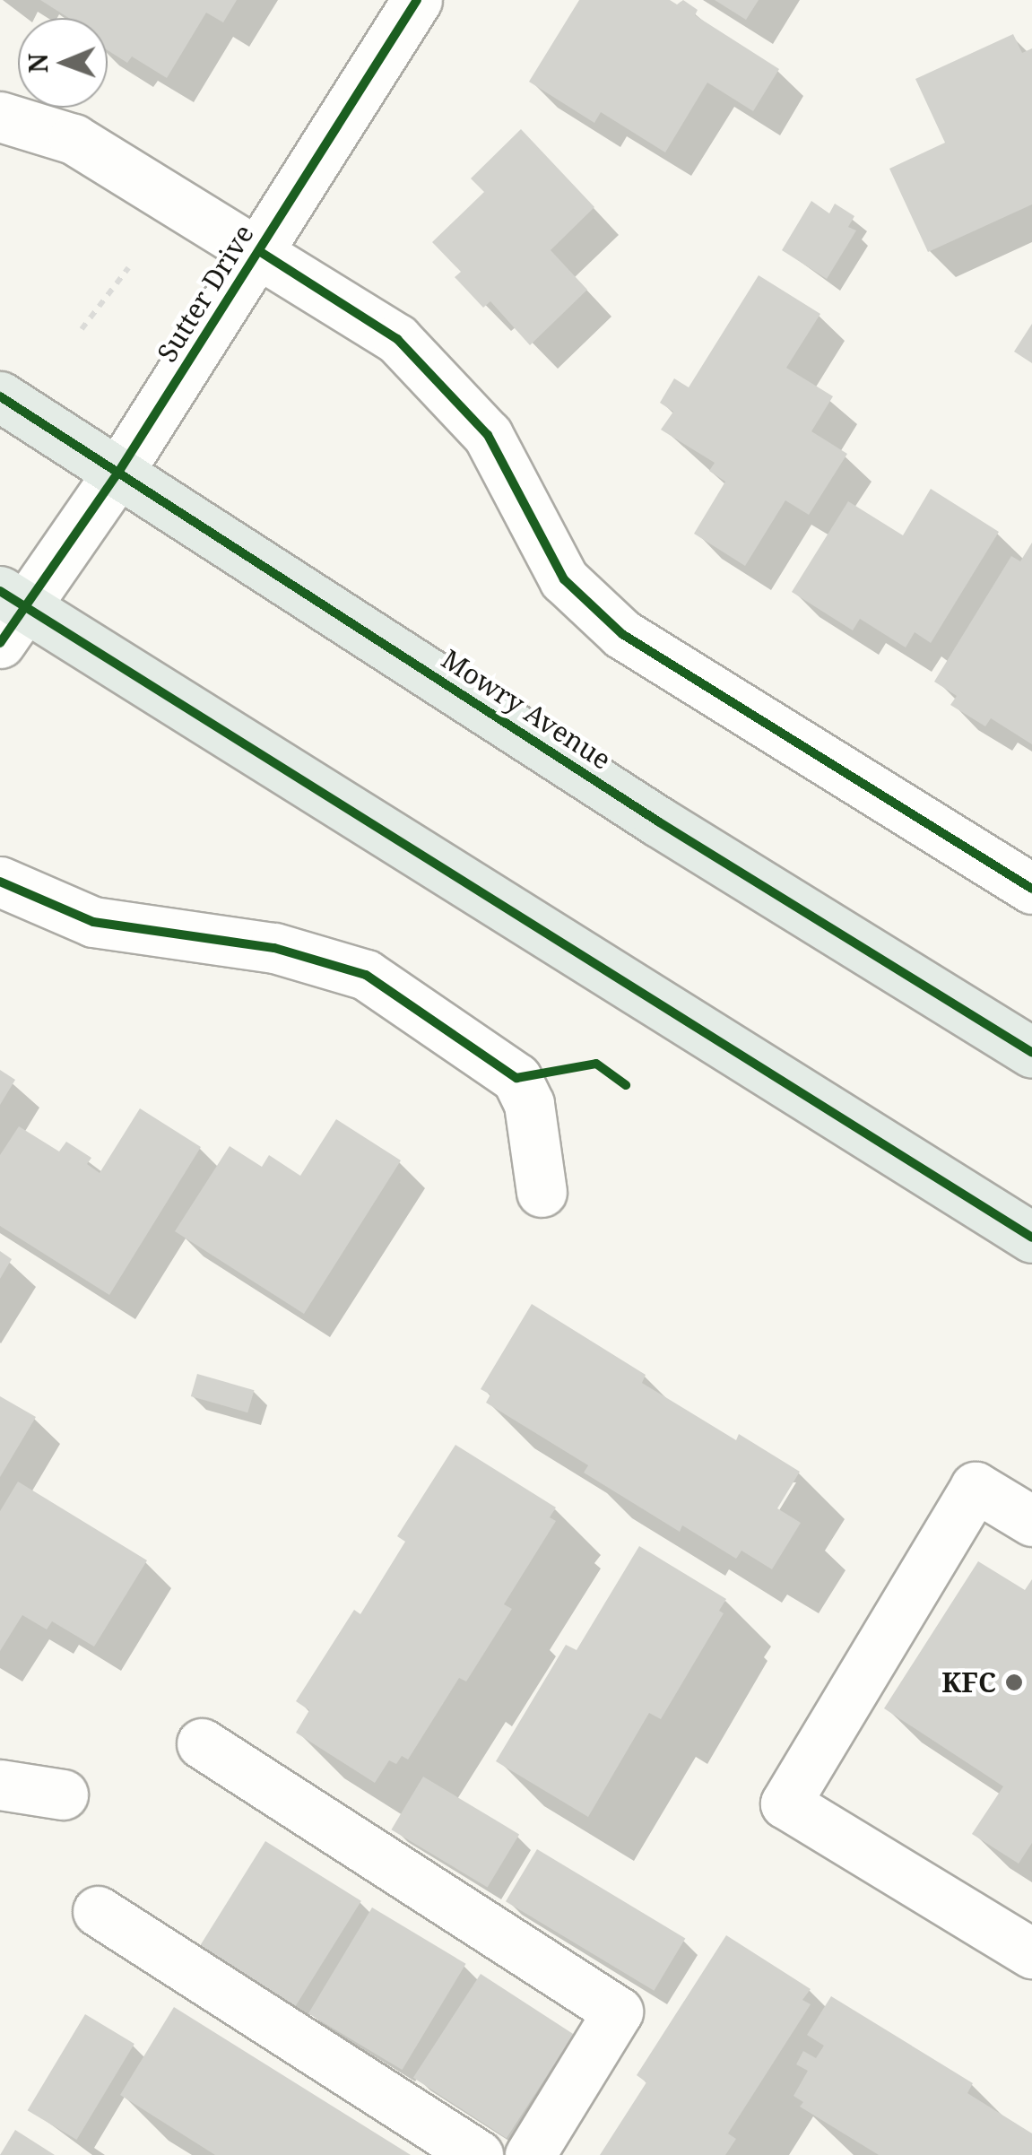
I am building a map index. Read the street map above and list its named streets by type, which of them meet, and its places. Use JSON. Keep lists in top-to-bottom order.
{
  "streets": {
    "main road": ["Mowry Avenue"],
    "street": ["Sutter Drive"]
  },
  "crossings": [
    ["Sutter Drive", "Mowry Avenue"]
  ],
  "places": ["KFC"],
  "north": "left"
}
